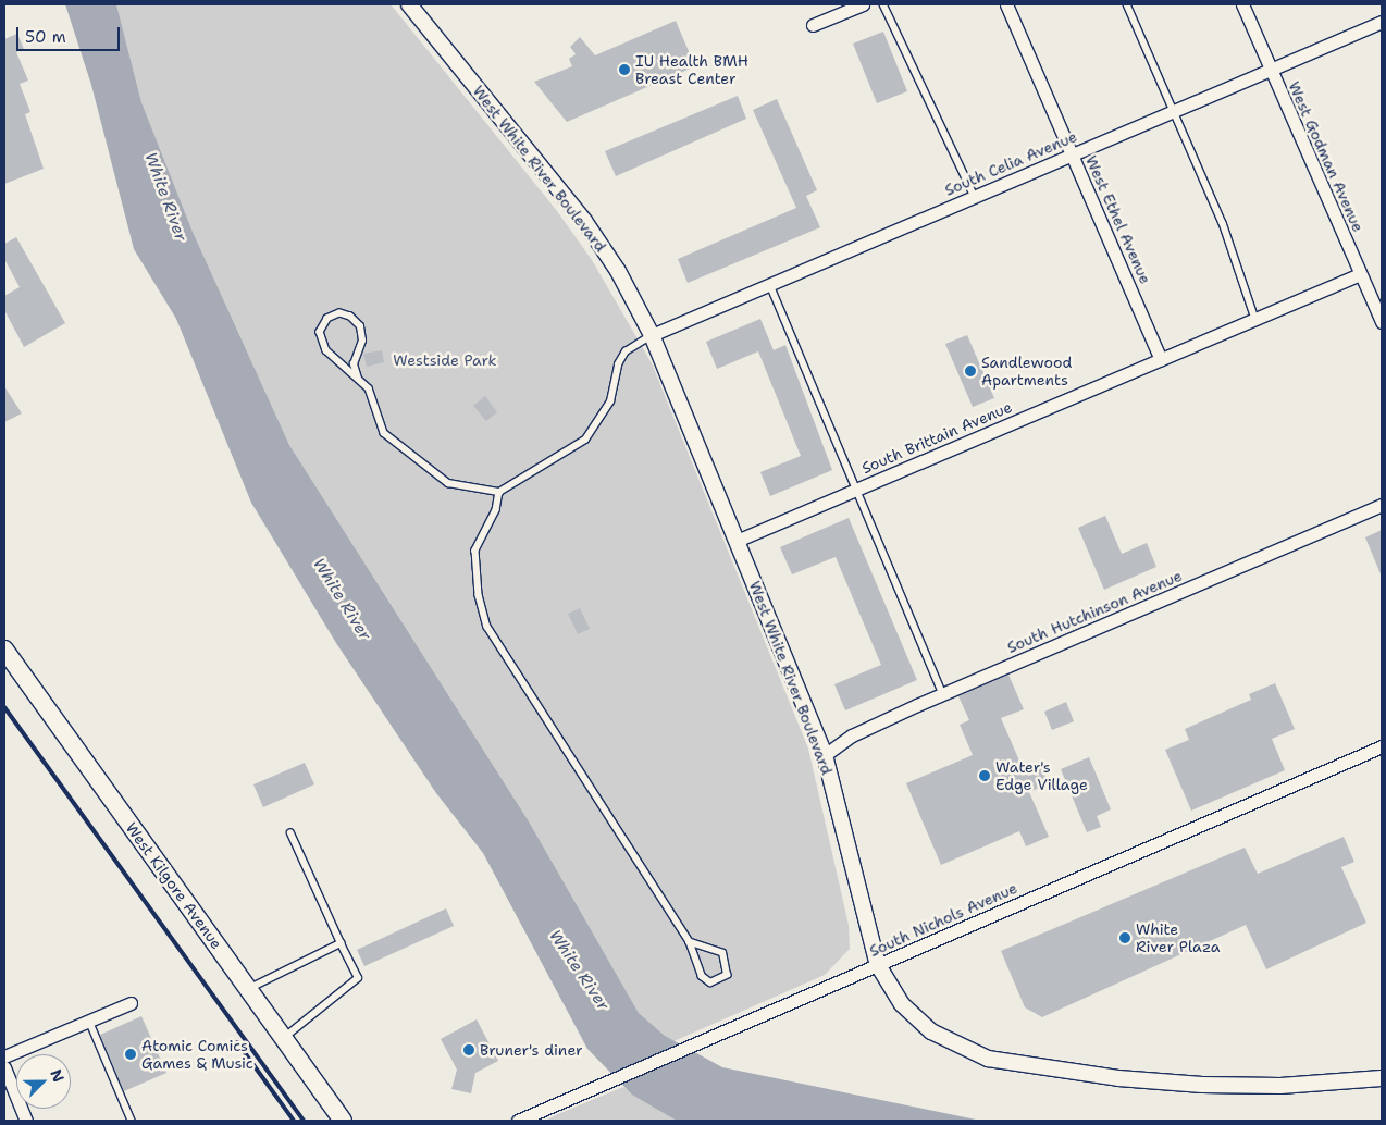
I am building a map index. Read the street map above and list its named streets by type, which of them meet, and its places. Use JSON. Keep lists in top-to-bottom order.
{
  "streets": {
    "main road": ["West Kilgore Avenue"],
    "street": [
      "West Godman Avenue",
      "South Celia Avenue",
      "West White River Boulevard",
      "West Ethel Avenue",
      "South Brittain Avenue",
      "South Hutchinson Avenue",
      "South Nichols Avenue"
    ]
  },
  "crossings": [
    ["West Godman Avenue", "South Celia Avenue"],
    ["West Godman Avenue", "South Brittain Avenue"],
    ["South Celia Avenue", "West White River Boulevard"],
    ["South Celia Avenue", "West Ethel Avenue"],
    ["West White River Boulevard", "South Brittain Avenue"],
    ["West White River Boulevard", "South Hutchinson Avenue"],
    ["West White River Boulevard", "South Nichols Avenue"],
    ["West Ethel Avenue", "South Brittain Avenue"]
  ],
  "water": ["White River"],
  "parks": ["Westside Park"],
  "places": [
    "IU Health BMH Breast Center",
    "Sandlewood Apartments",
    "Water's Edge Village",
    "White River Plaza",
    "Bruner's diner",
    "Atomic Comics Games & Music"
  ],
  "scale_bar": "50 m",
  "north": "top right"
}
